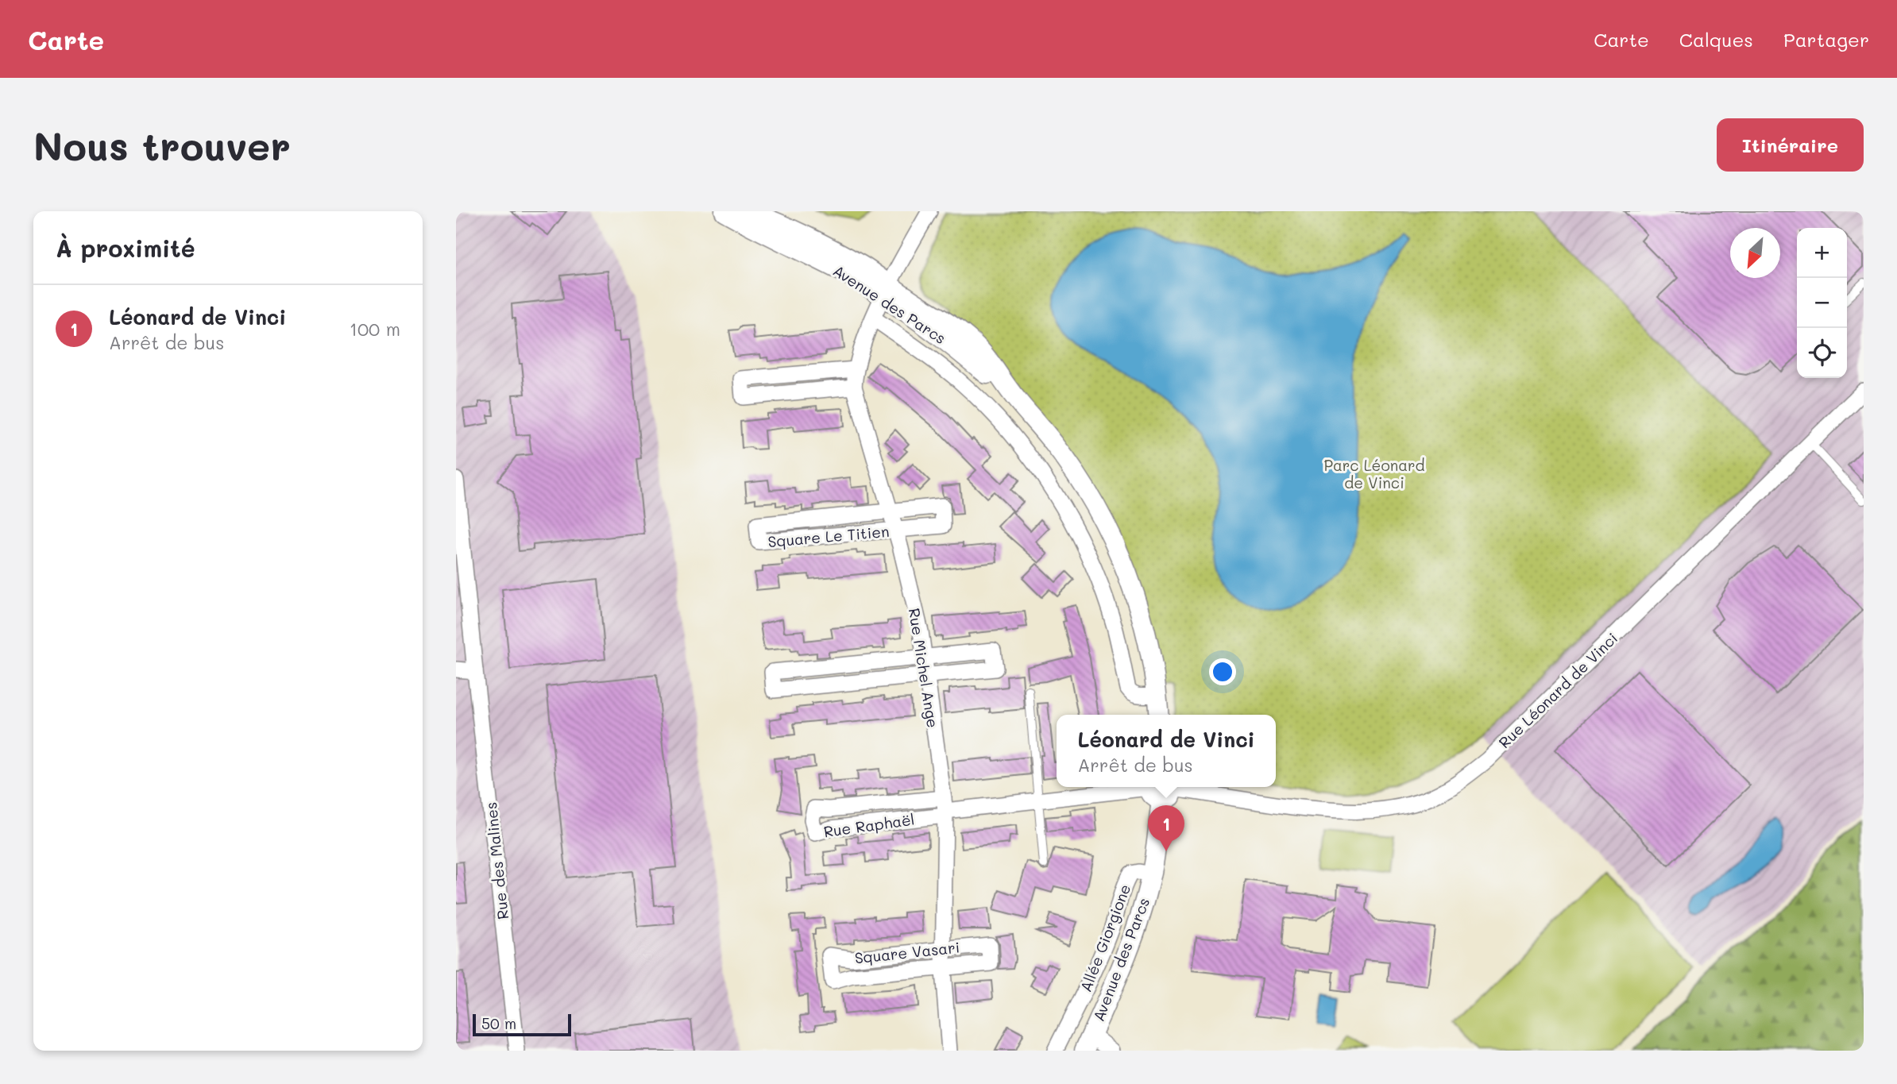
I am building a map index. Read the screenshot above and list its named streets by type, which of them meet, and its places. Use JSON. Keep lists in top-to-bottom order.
{
  "streets": {
    "street": [
      "Avenue des Parcs",
      "Square Le Titien",
      "Rue Michel Ange",
      "Rue Léonard de Vinci",
      "Rue Raphaël",
      "Rue des Malines",
      "Allée Giorgione",
      "Square Vasari"
    ]
  },
  "crossings": [
    ["Avenue des Parcs", "Rue Michel Ange"],
    ["Avenue des Parcs", "Rue Léonard de Vinci"],
    ["Avenue des Parcs", "Rue Raphaël"],
    ["Avenue des Parcs", "Allée Giorgione"],
    ["Square Le Titien", "Rue Michel Ange"],
    ["Rue Michel Ange", "Rue Raphaël"],
    ["Rue Michel Ange", "Square Vasari"],
    ["Rue Léonard de Vinci", "Rue Raphaël"]
  ],
  "parks": ["Parc Léonard de Vinci"],
  "scale_bar": "50 m",
  "north": "bottom left",
  "page": {
    "header": "Carte",
    "nav": ["Carte", "Calques", "Partager"],
    "buttons": "Itinéraire",
    "title": "Nous trouver",
    "heading": "À proximité",
    "map_buttons": ["+", "−"],
    "list": [
      {
        "mark": "1",
        "name": "Léonard de Vinci",
        "note": "Arrêt de bus",
        "value": "100 m"
      }
    ],
    "popup": ["Léonard de Vinci", "Arrêt de bus"],
    "pins": "1",
    "scale": "50 m"
  }
}
